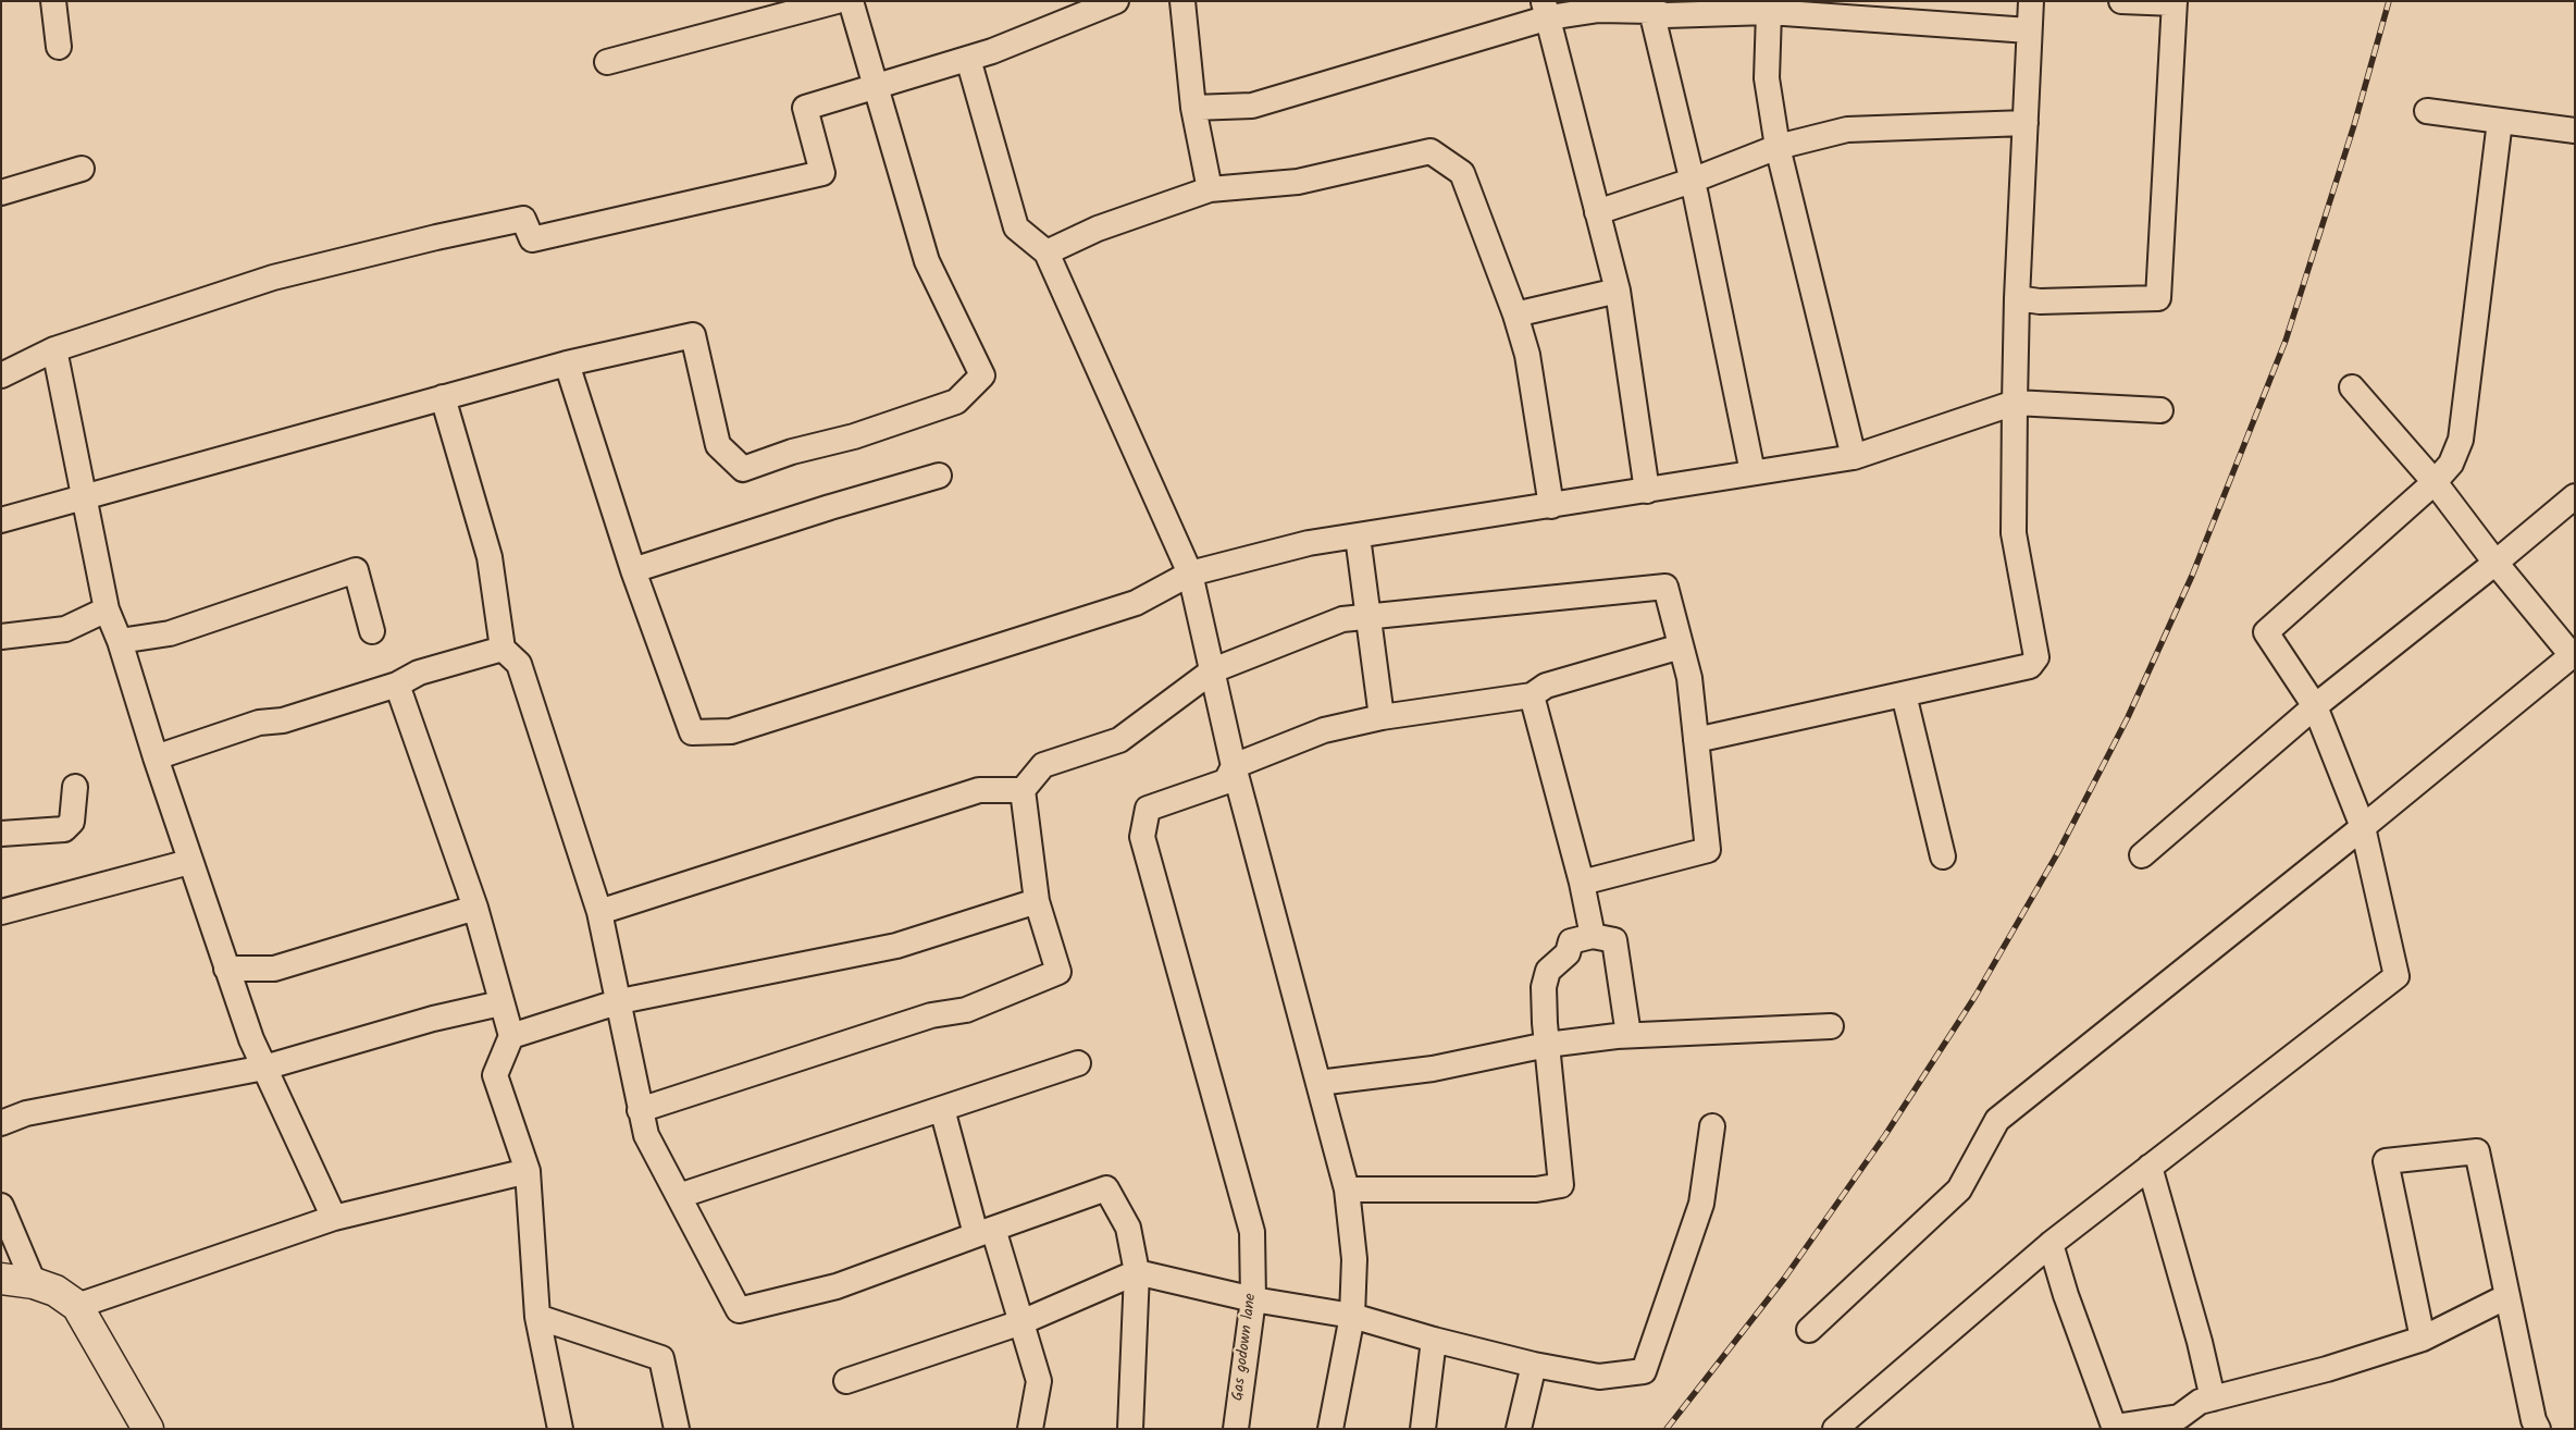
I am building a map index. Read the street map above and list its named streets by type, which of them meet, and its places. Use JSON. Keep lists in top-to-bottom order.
{
  "streets": {
    "street": ["Gas godown lane"]
  }
}
